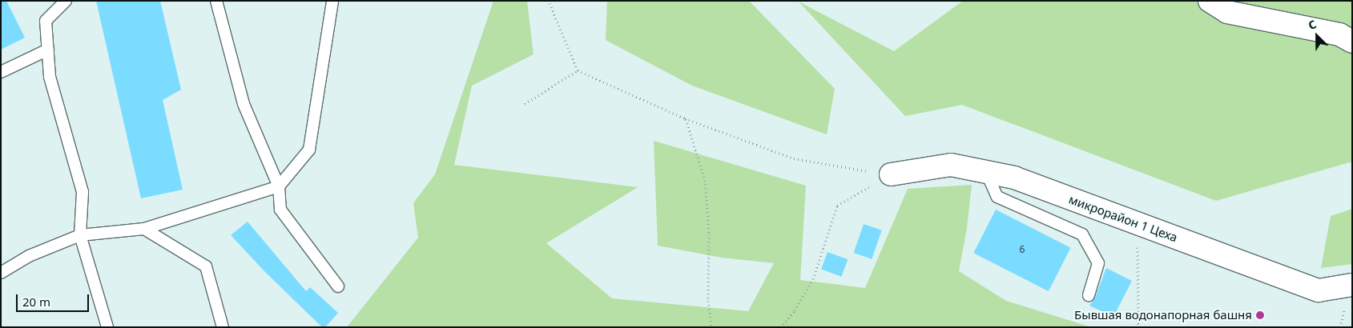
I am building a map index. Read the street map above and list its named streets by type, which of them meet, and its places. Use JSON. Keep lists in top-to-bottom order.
{
  "streets": {
    "street": ["микрорайон 1 Цеха"]
  },
  "places": ["Бывшая водонапорная башня"],
  "house_numbers": ["6"],
  "scale_bar": "20 m",
  "north": "top left"
}
